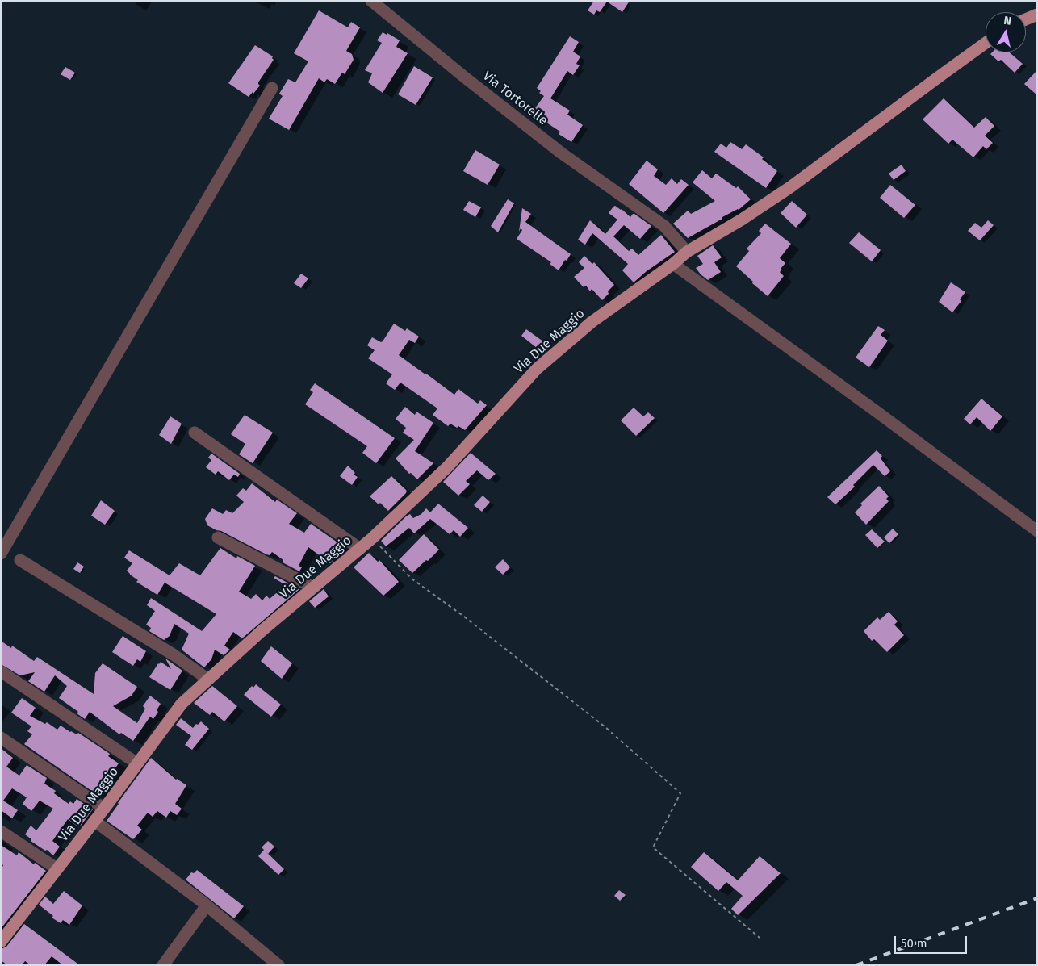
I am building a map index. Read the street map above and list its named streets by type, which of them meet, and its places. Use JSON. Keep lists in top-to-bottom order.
{
  "streets": {
    "main road": ["Via Due Maggio"],
    "street": ["Via Tortorelle"]
  },
  "crossings": [
    ["Via Tortorelle", "Via Due Maggio"]
  ],
  "scale_bar": "50 m",
  "north": "top"
}
